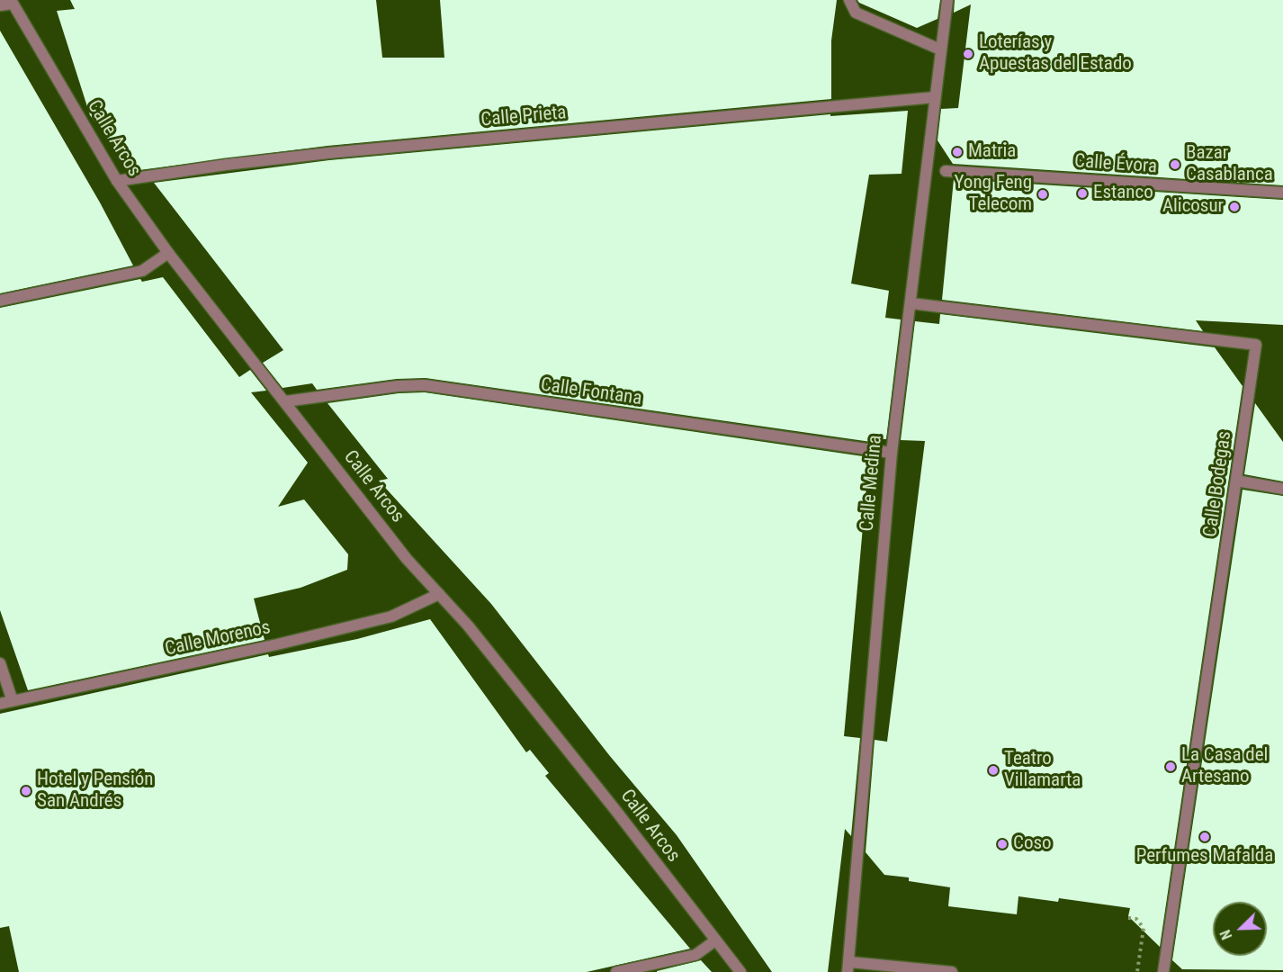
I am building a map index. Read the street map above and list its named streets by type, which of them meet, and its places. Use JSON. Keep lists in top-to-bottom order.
{
  "streets": {
    "street": [
      "Calle Prieta",
      "Calle Arcos",
      "Calle Évora",
      "Calle Fontana",
      "Calle Medina",
      "Calle Bodegas",
      "Calle Morenos"
    ]
  },
  "crossings": [
    ["Calle Prieta", "Calle Arcos"],
    ["Calle Prieta", "Calle Medina"],
    ["Calle Arcos", "Calle Fontana"],
    ["Calle Arcos", "Calle Morenos"],
    ["Calle Fontana", "Calle Medina"],
    ["Calle Medina", "Calle Bodegas"]
  ],
  "places": [
    "Loterías y Apuestas del Estado",
    "Matria",
    "Bazar Casablanca",
    "Estanco",
    "Yong Feng Telecom",
    "Alicosur",
    "La Casa del Artesano",
    "Teatro Villamarta",
    "Hotel y Pensión San Andrés",
    "Perfumes Mafalda",
    "Coso"
  ],
  "north": "bottom left"
}
